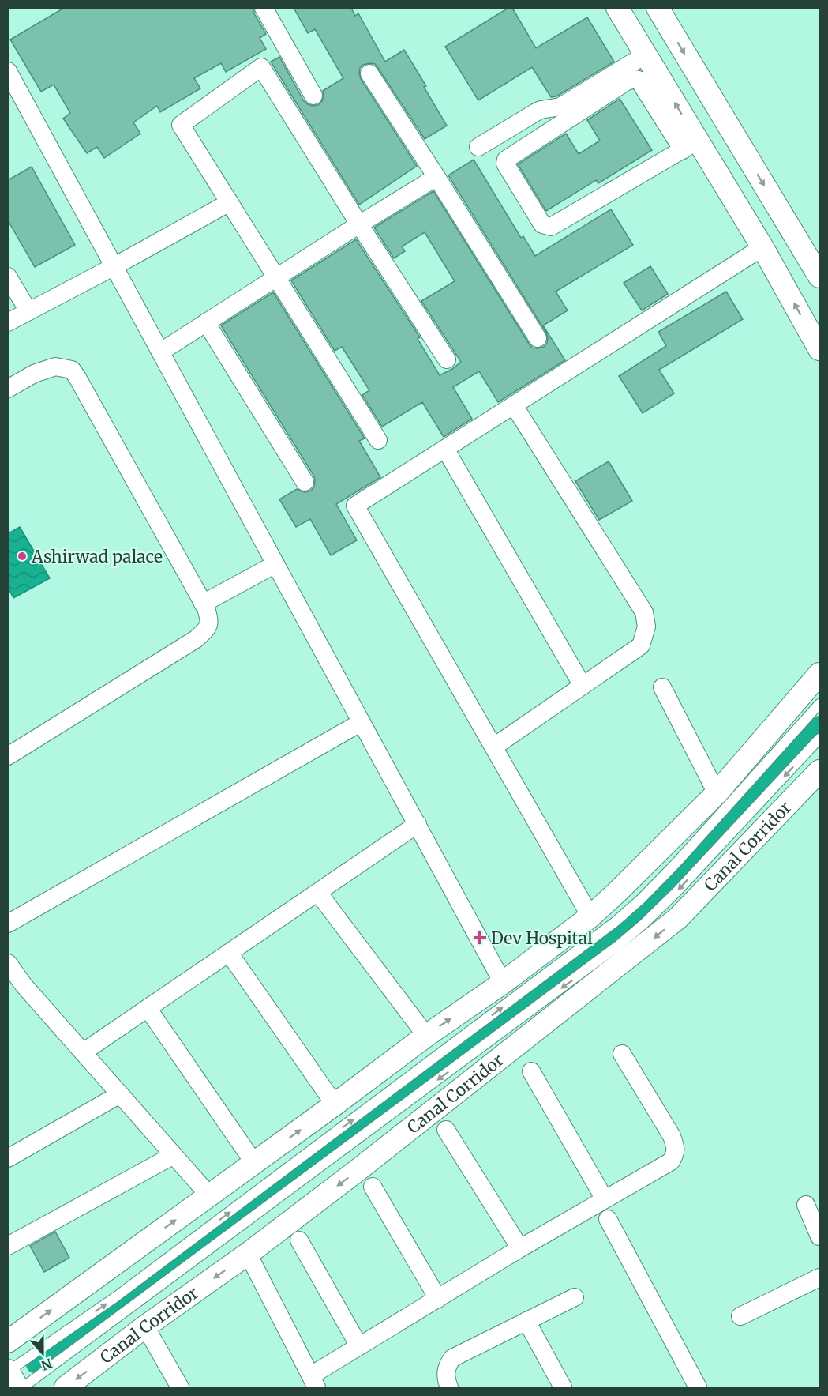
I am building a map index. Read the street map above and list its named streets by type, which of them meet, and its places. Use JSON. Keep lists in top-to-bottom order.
{
  "streets": {
    "street": ["Canal Corridor"]
  },
  "places": {
    "other": ["Ashirwad palace"],
    "health": ["Dev Hospital"]
  },
  "north": "bottom"
}
